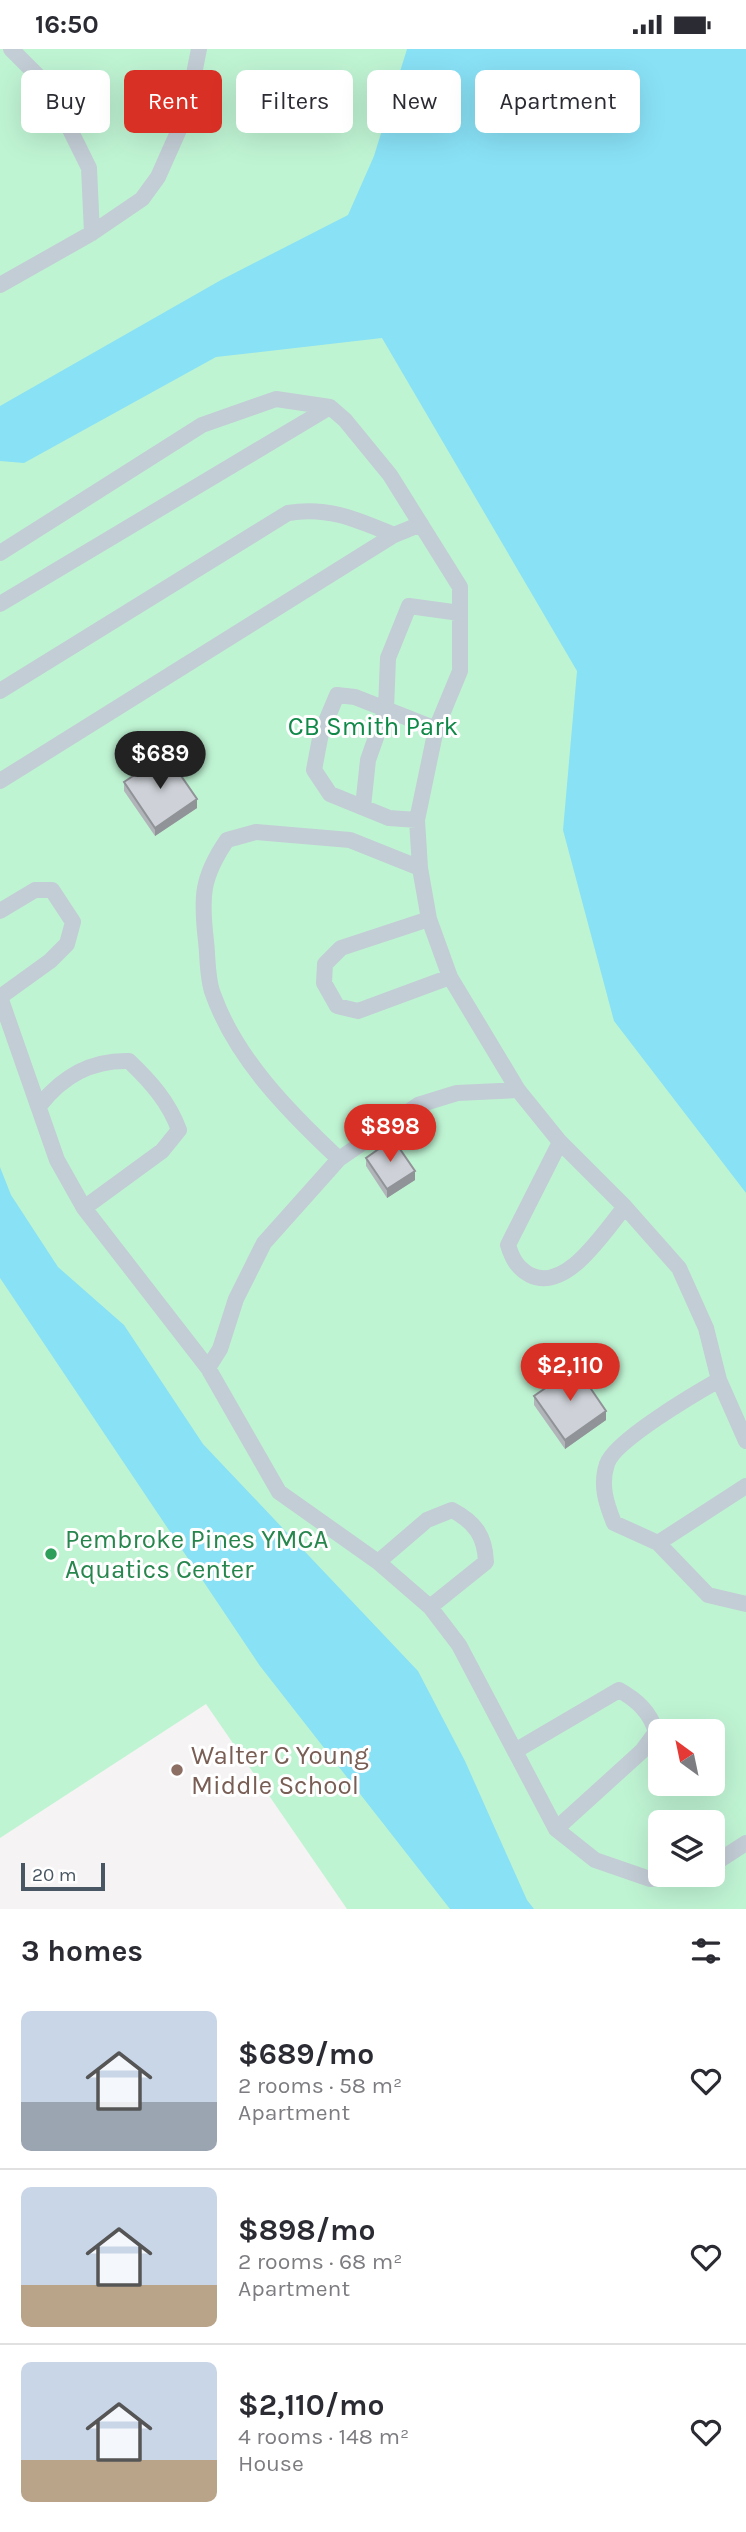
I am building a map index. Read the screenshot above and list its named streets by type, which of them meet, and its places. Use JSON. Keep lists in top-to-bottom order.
{
  "parks": ["CB Smith Park"],
  "places": ["Pembroke Pines YMCA Aquatics Center", "Walter C Young Middle School"],
  "scale_bar": "20 m",
  "north": "top left",
  "page": {
    "status": "16:50",
    "chip": [
      "Buy",
      "Rent",
      "Filters",
      "New",
      "Apartment"
    ],
    "price": ["$689", "$898", "$2,110"],
    "scale": "20 m",
    "heading": "3 homes",
    "list": [
      {
        "name": "$689/mo",
        "note": "2 rooms · 58 m² · Apartment"
      },
      {
        "name": "$898/mo",
        "note": "2 rooms · 68 m² · Apartment"
      },
      {
        "name": "$2,110/mo",
        "note": "4 rooms · 148 m² · House"
      }
    ]
  }
}
